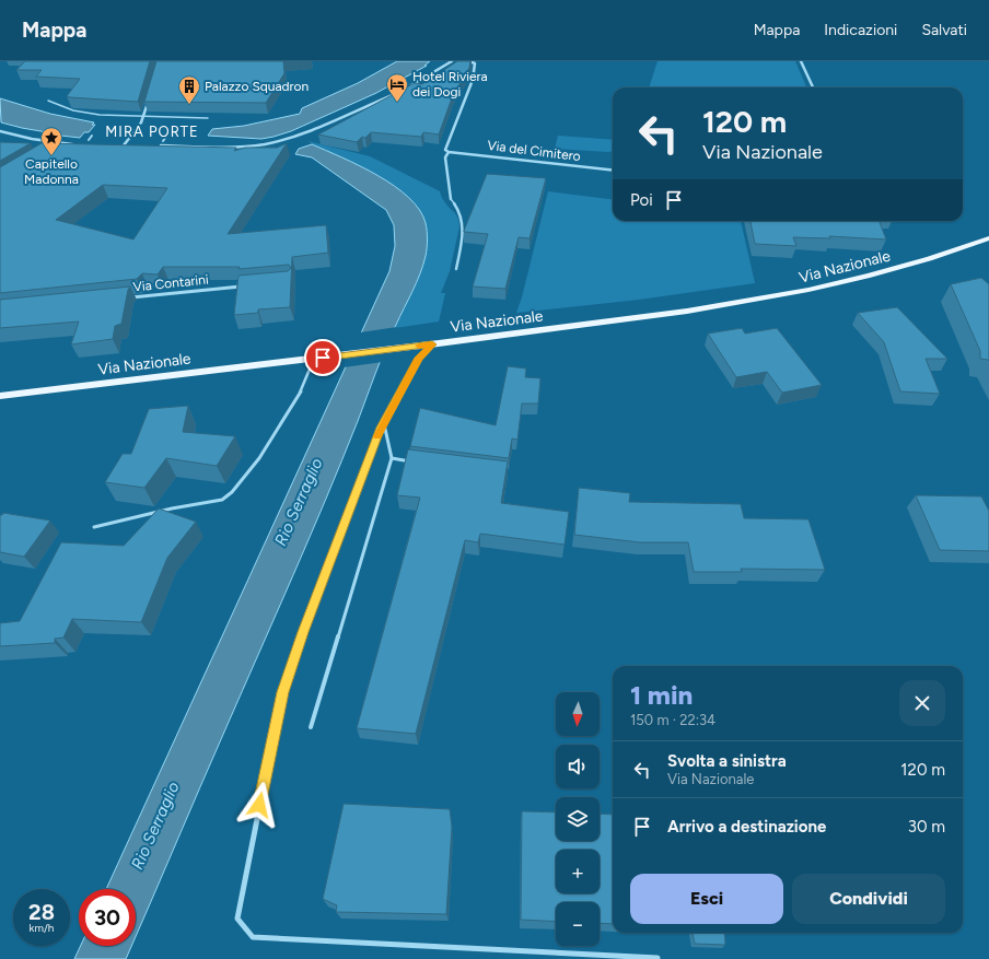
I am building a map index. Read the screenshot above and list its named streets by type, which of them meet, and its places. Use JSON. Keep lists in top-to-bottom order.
{
  "streets": {
    "main road": ["Via Nazionale"],
    "street": ["Via del Cimitero", "Via Contarini"]
  },
  "districts": ["MIRA PORTE"],
  "water": ["Rio Serraglio"],
  "places": {
    "hotel": ["Hotel Riviera dei Dogi"],
    "building": ["Palazzo Squadron"],
    "place": ["Capitello Madonna"]
  },
  "north": "bottom",
  "page": {
    "header": "Mappa",
    "nav": ["Mappa", "Indicazioni", "Salvati"],
    "turn": ["120 m", "Via Nazionale"],
    "then": "Poi",
    "heading": ["1 min", "150 m · 22:34"],
    "map_buttons": ["+", "−"],
    "list": [
      {
        "name": "Svolta a sinistra",
        "note": "Via Nazionale",
        "value": "120 m"
      },
      {
        "name": "Arrivo a destinazione",
        "value": "30 m"
      }
    ],
    "buttons": ["Esci", "Condividi"],
    "speed": "28 km/h",
    "limit": "30"
  }
}
